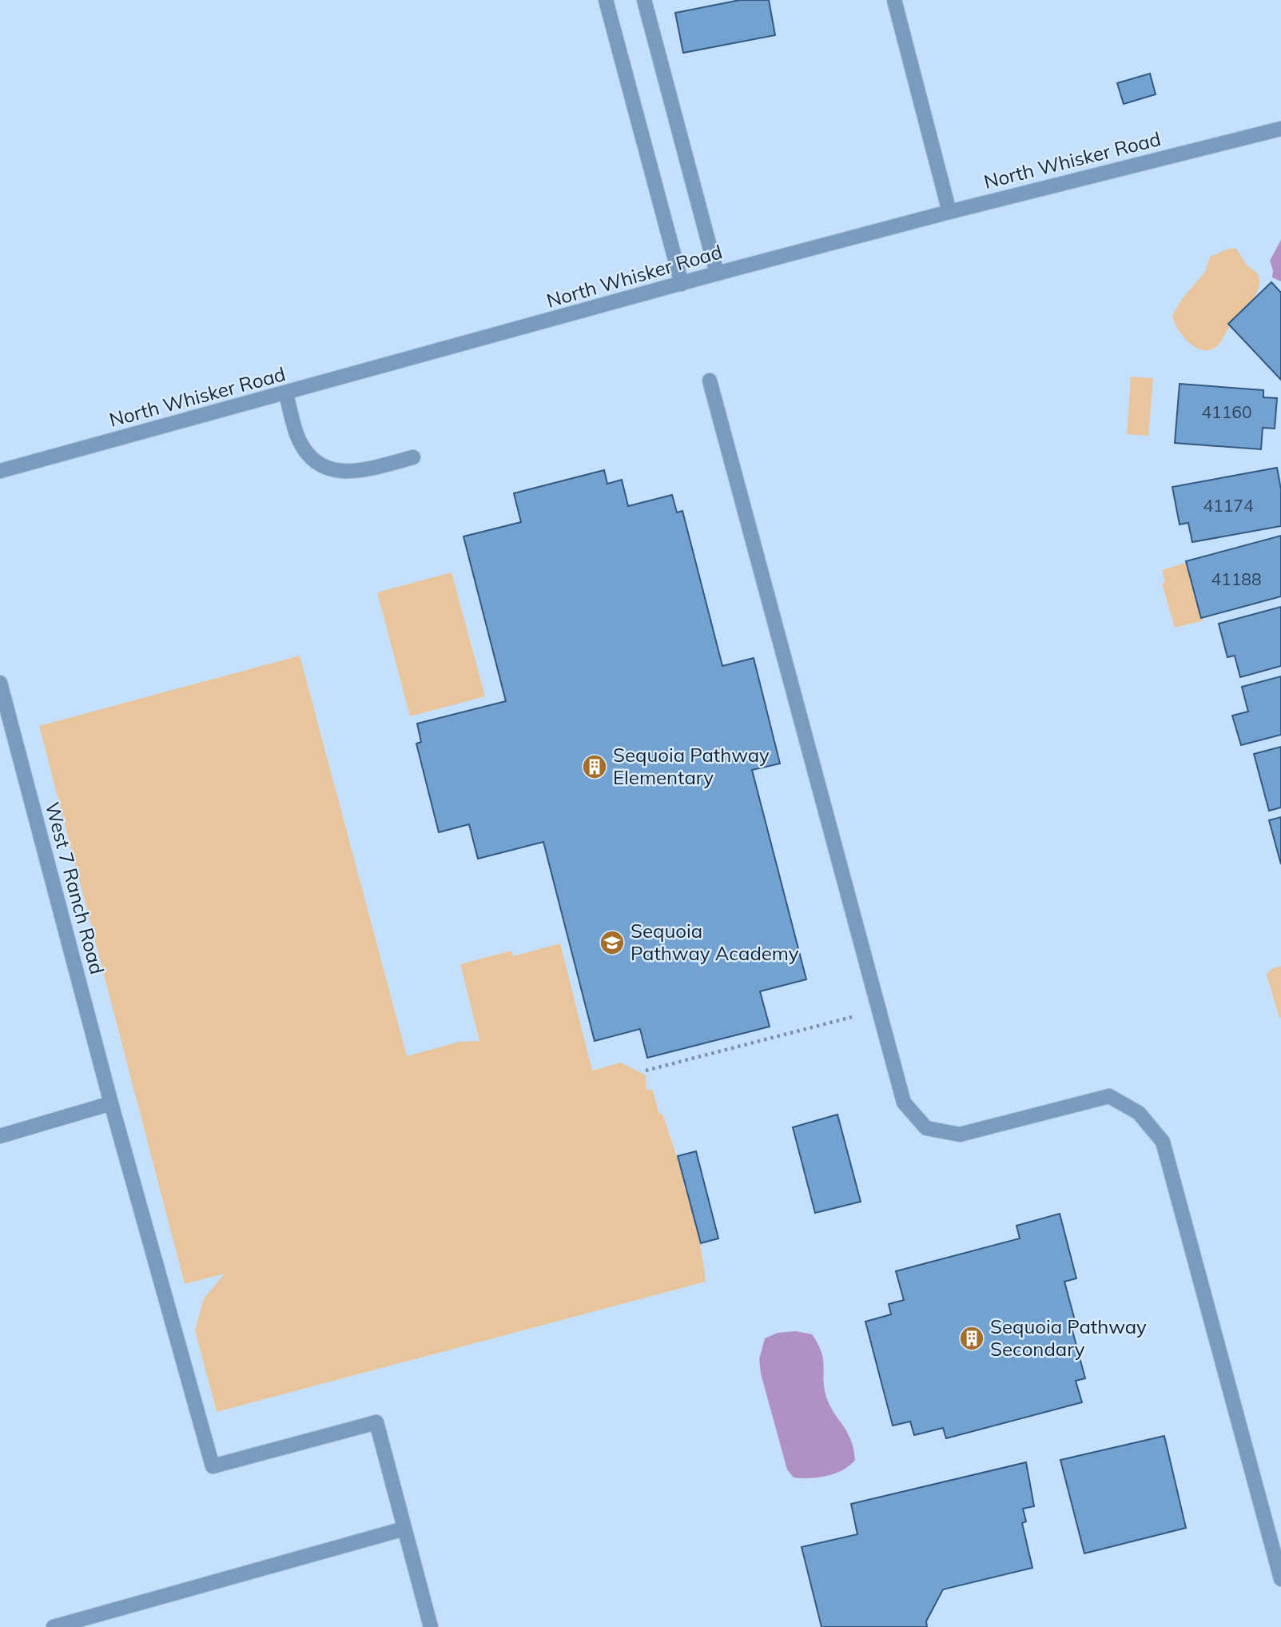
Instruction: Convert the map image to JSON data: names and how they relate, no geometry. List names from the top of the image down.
{
  "streets": {
    "street": ["North Whisker Road", "West 7 Ranch Road"]
  },
  "places": {
    "building": ["Sequoia Pathway Elementary", "Sequoia Pathway Secondary"],
    "school or university": ["Sequoia Pathway Academy"]
  },
  "house_numbers": ["41160", "41174", "41188"]
}
